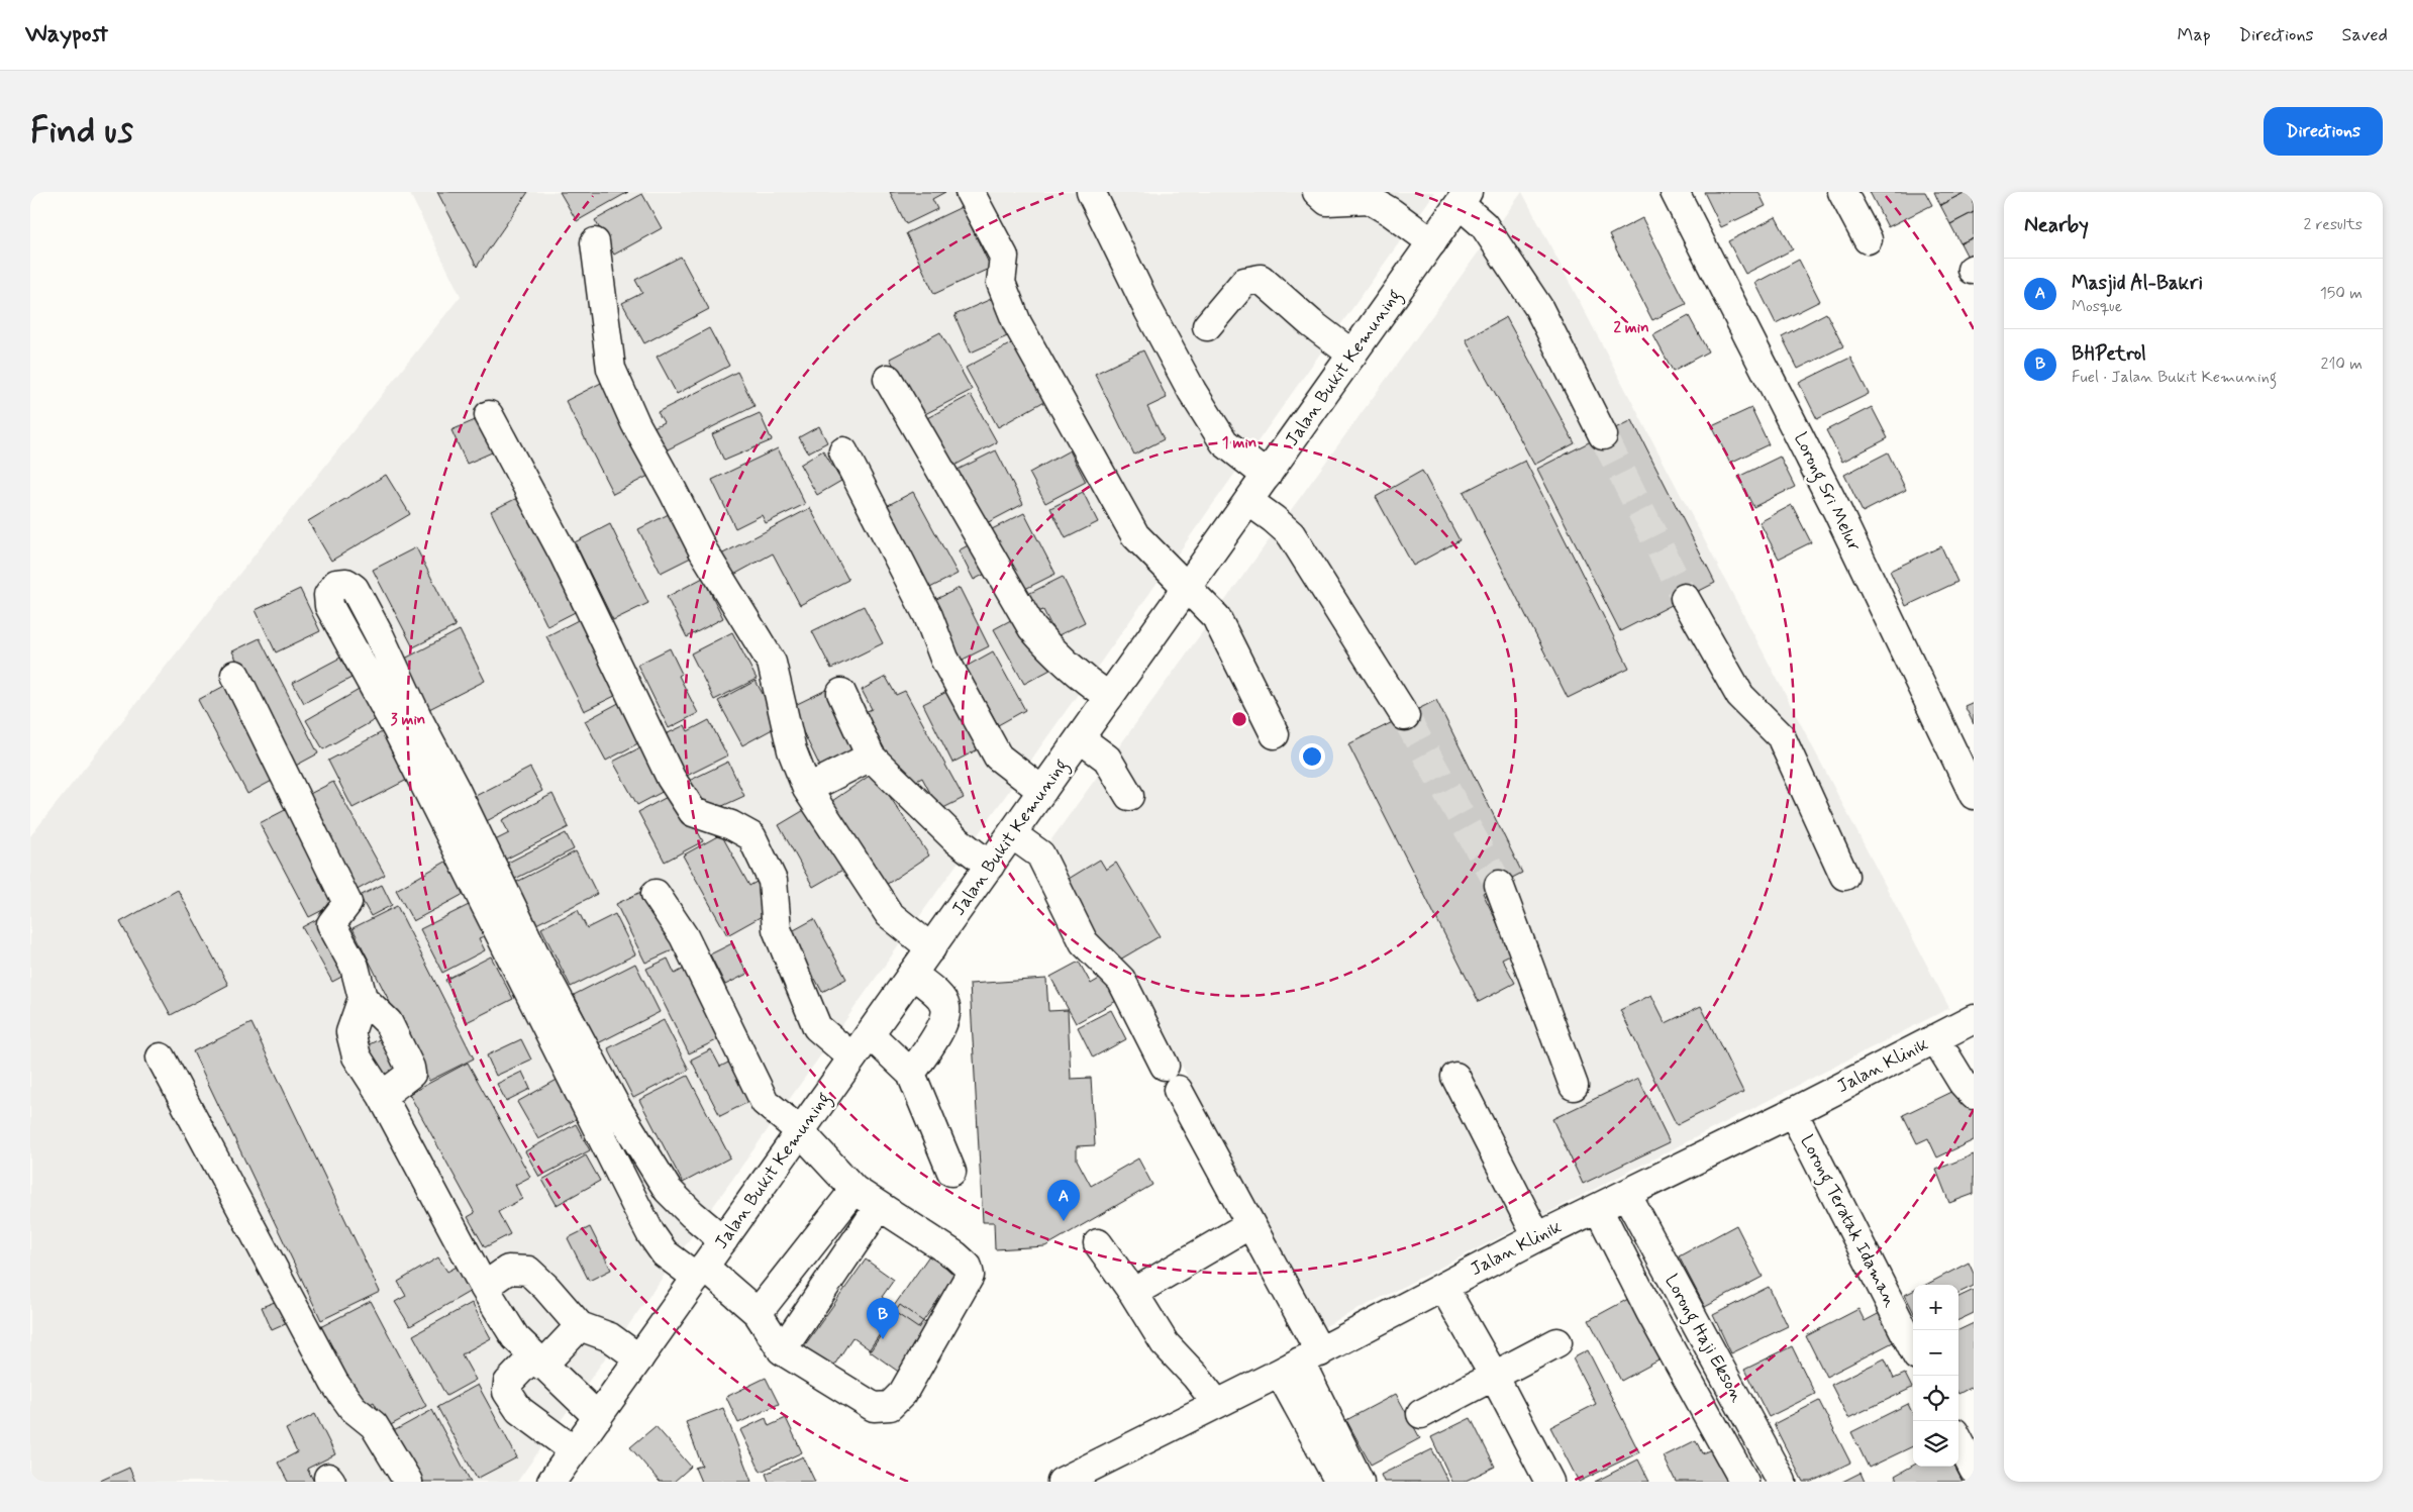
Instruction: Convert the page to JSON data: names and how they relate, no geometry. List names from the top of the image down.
{
  "streets": {
    "street": [
      "Jalan Bukit Kemuning",
      "Lorong Sri Melur",
      "Jalan Klinik",
      "Lorong Teratak Idaman",
      "Lorong Haji Ekson"
    ]
  },
  "crossings": [
    ["Jalan Klinik", "Lorong Teratak Idaman"],
    ["Jalan Klinik", "Lorong Haji Ekson"]
  ],
  "page": {
    "header": "Waypost",
    "nav": ["Map", "Directions", "Saved"],
    "buttons": "Directions",
    "title": "Find us",
    "heading": ["Nearby", "2 results"],
    "list": [
      {
        "mark": "A",
        "name": "Masjid Al-Bakri",
        "note": "Mosque",
        "value": "150 m"
      },
      {
        "mark": "B",
        "name": "BHPetrol",
        "note": "Fuel · Jalan Bukit Kemuning",
        "value": "210 m"
      }
    ],
    "pins": ["A", "B"],
    "map_buttons": ["+", "−"]
  },
  "rings": ["2 min", "1 min", "3 min"]
}
